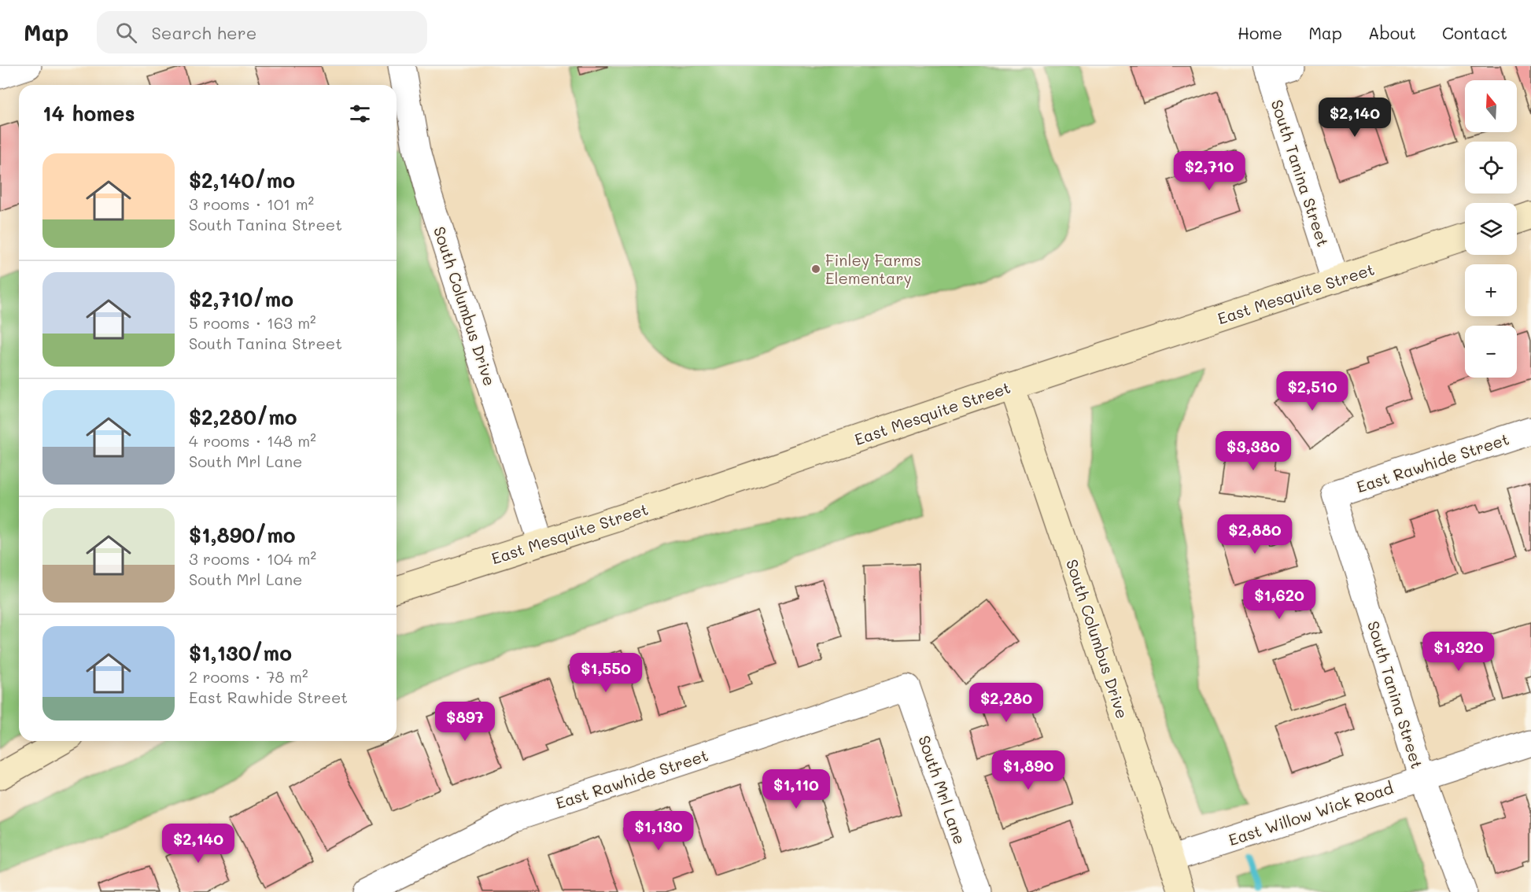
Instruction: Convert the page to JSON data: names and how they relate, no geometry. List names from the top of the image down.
{
  "streets": {
    "street": [
      "South Tanina Street",
      "East Mesquite Street",
      "South Columbus Drive",
      "East Rawhide Street",
      "South Mrl Lane",
      "East Willow Wick Road"
    ]
  },
  "crossings": [
    ["South Tanina Street", "East Mesquite Street"],
    ["South Tanina Street", "East Rawhide Street"],
    ["South Tanina Street", "East Willow Wick Road"],
    ["East Mesquite Street", "South Columbus Drive"],
    ["South Columbus Drive", "East Willow Wick Road"],
    ["East Rawhide Street", "South Mrl Lane"]
  ],
  "places": ["Finley Farms Elementary"],
  "north": "top",
  "page": {
    "header": "Map",
    "search": "Search here",
    "nav": [
      "Home",
      "Map",
      "About",
      "Contact"
    ],
    "map_buttons": ["+", "−"],
    "heading": "14 homes",
    "price": [
      "$2,140",
      "$2,710",
      "$2,510",
      "$3,380",
      "$2,880",
      "$1,620",
      "$1,320",
      "$1,550",
      "$2,280",
      "$897",
      "$1,890",
      "$1,110",
      "$1,130",
      "$2,140"
    ],
    "list": [
      {
        "name": "$2,140/mo",
        "note": "3 rooms · 101 m² · South Tanina Street"
      },
      {
        "name": "$2,710/mo",
        "note": "5 rooms · 163 m² · South Tanina Street"
      },
      {
        "name": "$2,280/mo",
        "note": "4 rooms · 148 m² · South Mrl Lane"
      },
      {
        "name": "$1,890/mo",
        "note": "3 rooms · 104 m² · South Mrl Lane"
      },
      {
        "name": "$1,130/mo",
        "note": "2 rooms · 78 m² · East Rawhide Street"
      }
    ]
  }
}
